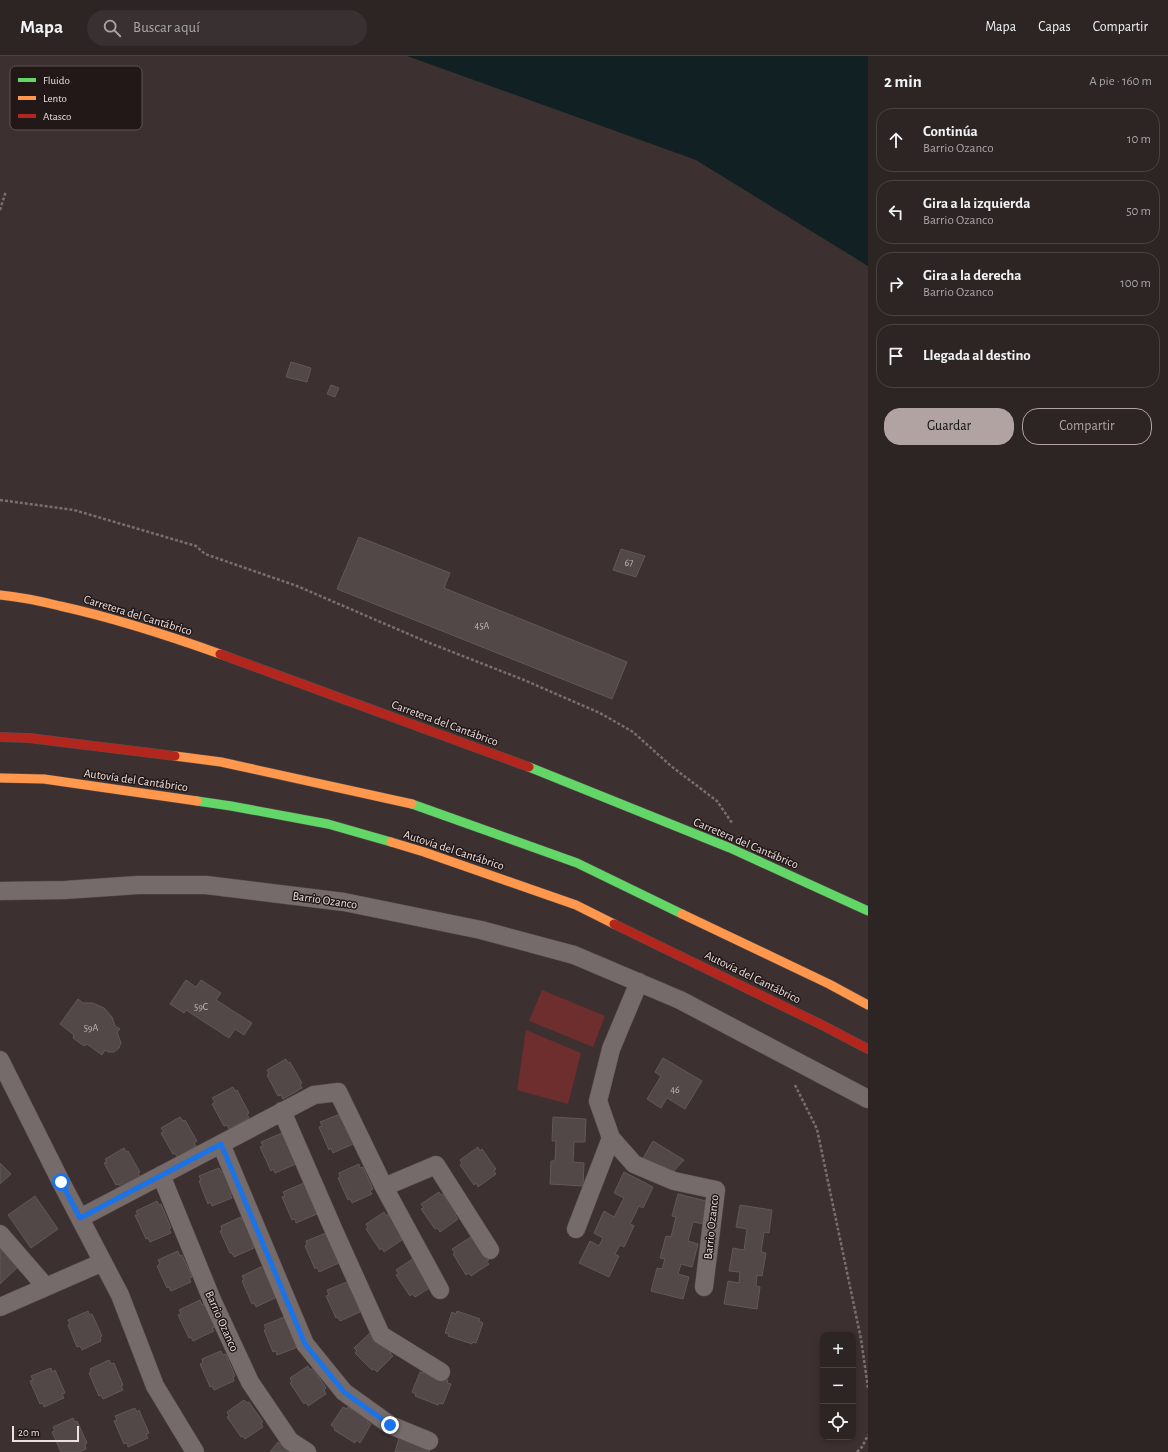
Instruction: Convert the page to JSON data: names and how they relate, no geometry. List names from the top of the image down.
{
  "streets": {
    "highway": ["Carretera del Cantábrico", "Autovía del Cantábrico"],
    "street": ["Barrio Ozanco"]
  },
  "house_numbers": [
    "67",
    "45A",
    "59C",
    "59A",
    "46"
  ],
  "legend": ["Fluido", "Lento", "Atasco"],
  "scale_bar": "20 m",
  "page": {
    "header": "Mapa",
    "search": "Buscar aquí",
    "nav": ["Mapa", "Capas", "Compartir"],
    "heading": ["2 min", "A pie · 160 m"],
    "list": [
      ["Continúa", "Barrio Ozanco", "10 m"],
      ["Gira a la izquierda", "Barrio Ozanco", "50 m"],
      ["Gira a la derecha", "Barrio Ozanco", "100 m"],
      "Llegada al destino"
    ],
    "buttons": ["Guardar", "Compartir"],
    "map_buttons": ["+", "−"],
    "scale": "20 m"
  }
}
